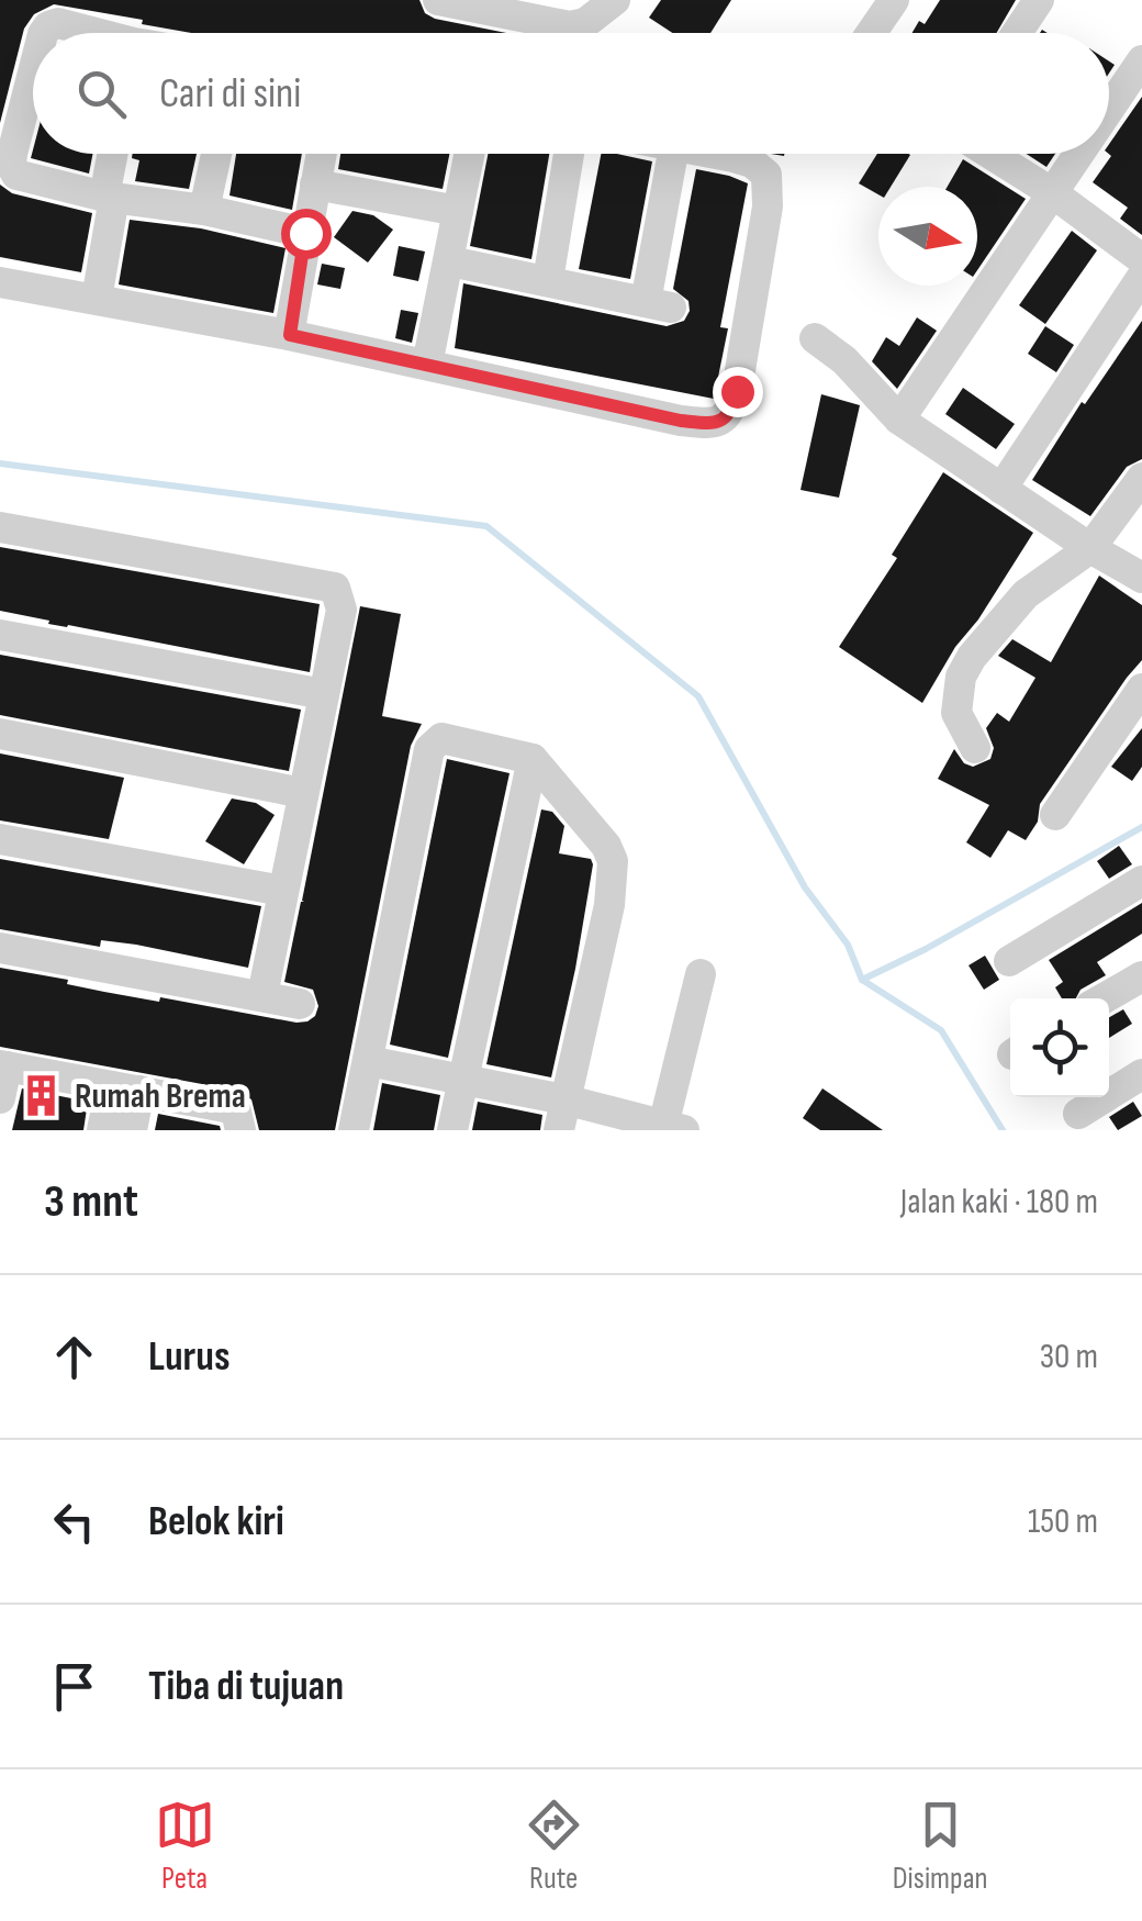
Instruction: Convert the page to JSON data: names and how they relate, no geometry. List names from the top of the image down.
{
  "places": {
    "building": ["Rumah Brema"]
  },
  "north": "right",
  "page": {
    "search": "Cari di sini",
    "heading": ["3 mnt", "Jalan kaki · 180 m"],
    "list": [
      ["Lurus", "30 m"],
      ["Belok kiri", "150 m"],
      "Tiba di tujuan"
    ],
    "nav": ["Peta", "Rute", "Disimpan"]
  }
}
